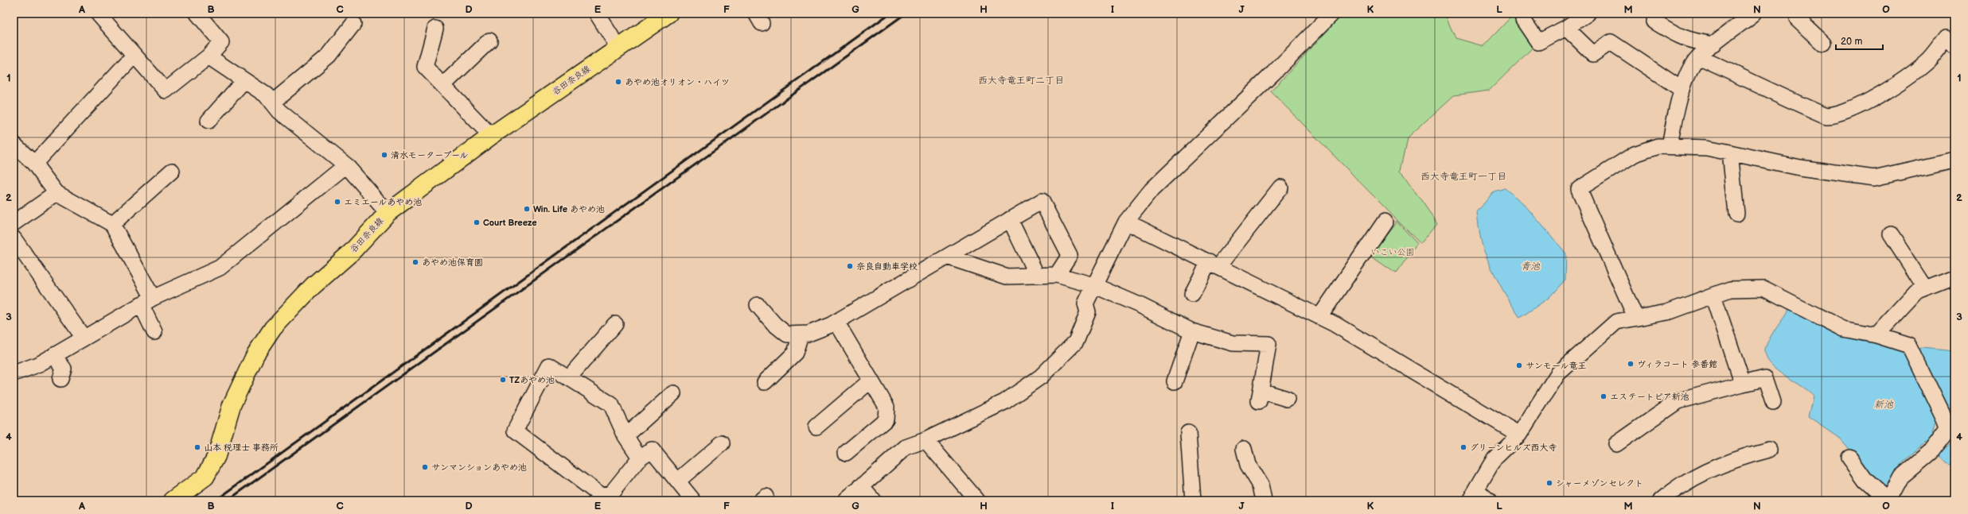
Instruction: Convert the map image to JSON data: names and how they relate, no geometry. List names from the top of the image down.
{
  "streets": {
    "main road": ["谷田奈良線"]
  },
  "districts": ["西大寺竜王町二丁目", "西大寺竜王町一丁目"],
  "water": ["青池", "新池"],
  "parks": ["いこい公園"],
  "places": [
    "あやめ池オリオン・ハイツ",
    "清水モータープール",
    "エミエールあやめ池",
    "Win. Life あやめ池",
    "Court Breeze",
    "あやめ池保育園",
    "奈良自動車学校",
    "ヴィラコート 参番館",
    "サンモール竜王",
    "TZあやめ池",
    "エステートピア新池",
    "山本 税理士 事務所",
    "グリーンヒルズ西大寺",
    "サンマンションあやめ池",
    "シャーメゾンセレクト"
  ],
  "scale_bar": "20 m",
  "grid": {
    "columns": [
      "A",
      "B",
      "C",
      "D",
      "E",
      "F",
      "G",
      "H",
      "I",
      "J",
      "K",
      "L",
      "M",
      "N",
      "O"
    ],
    "rows": [
      "1",
      "2",
      "3",
      "4"
    ]
  }
}
